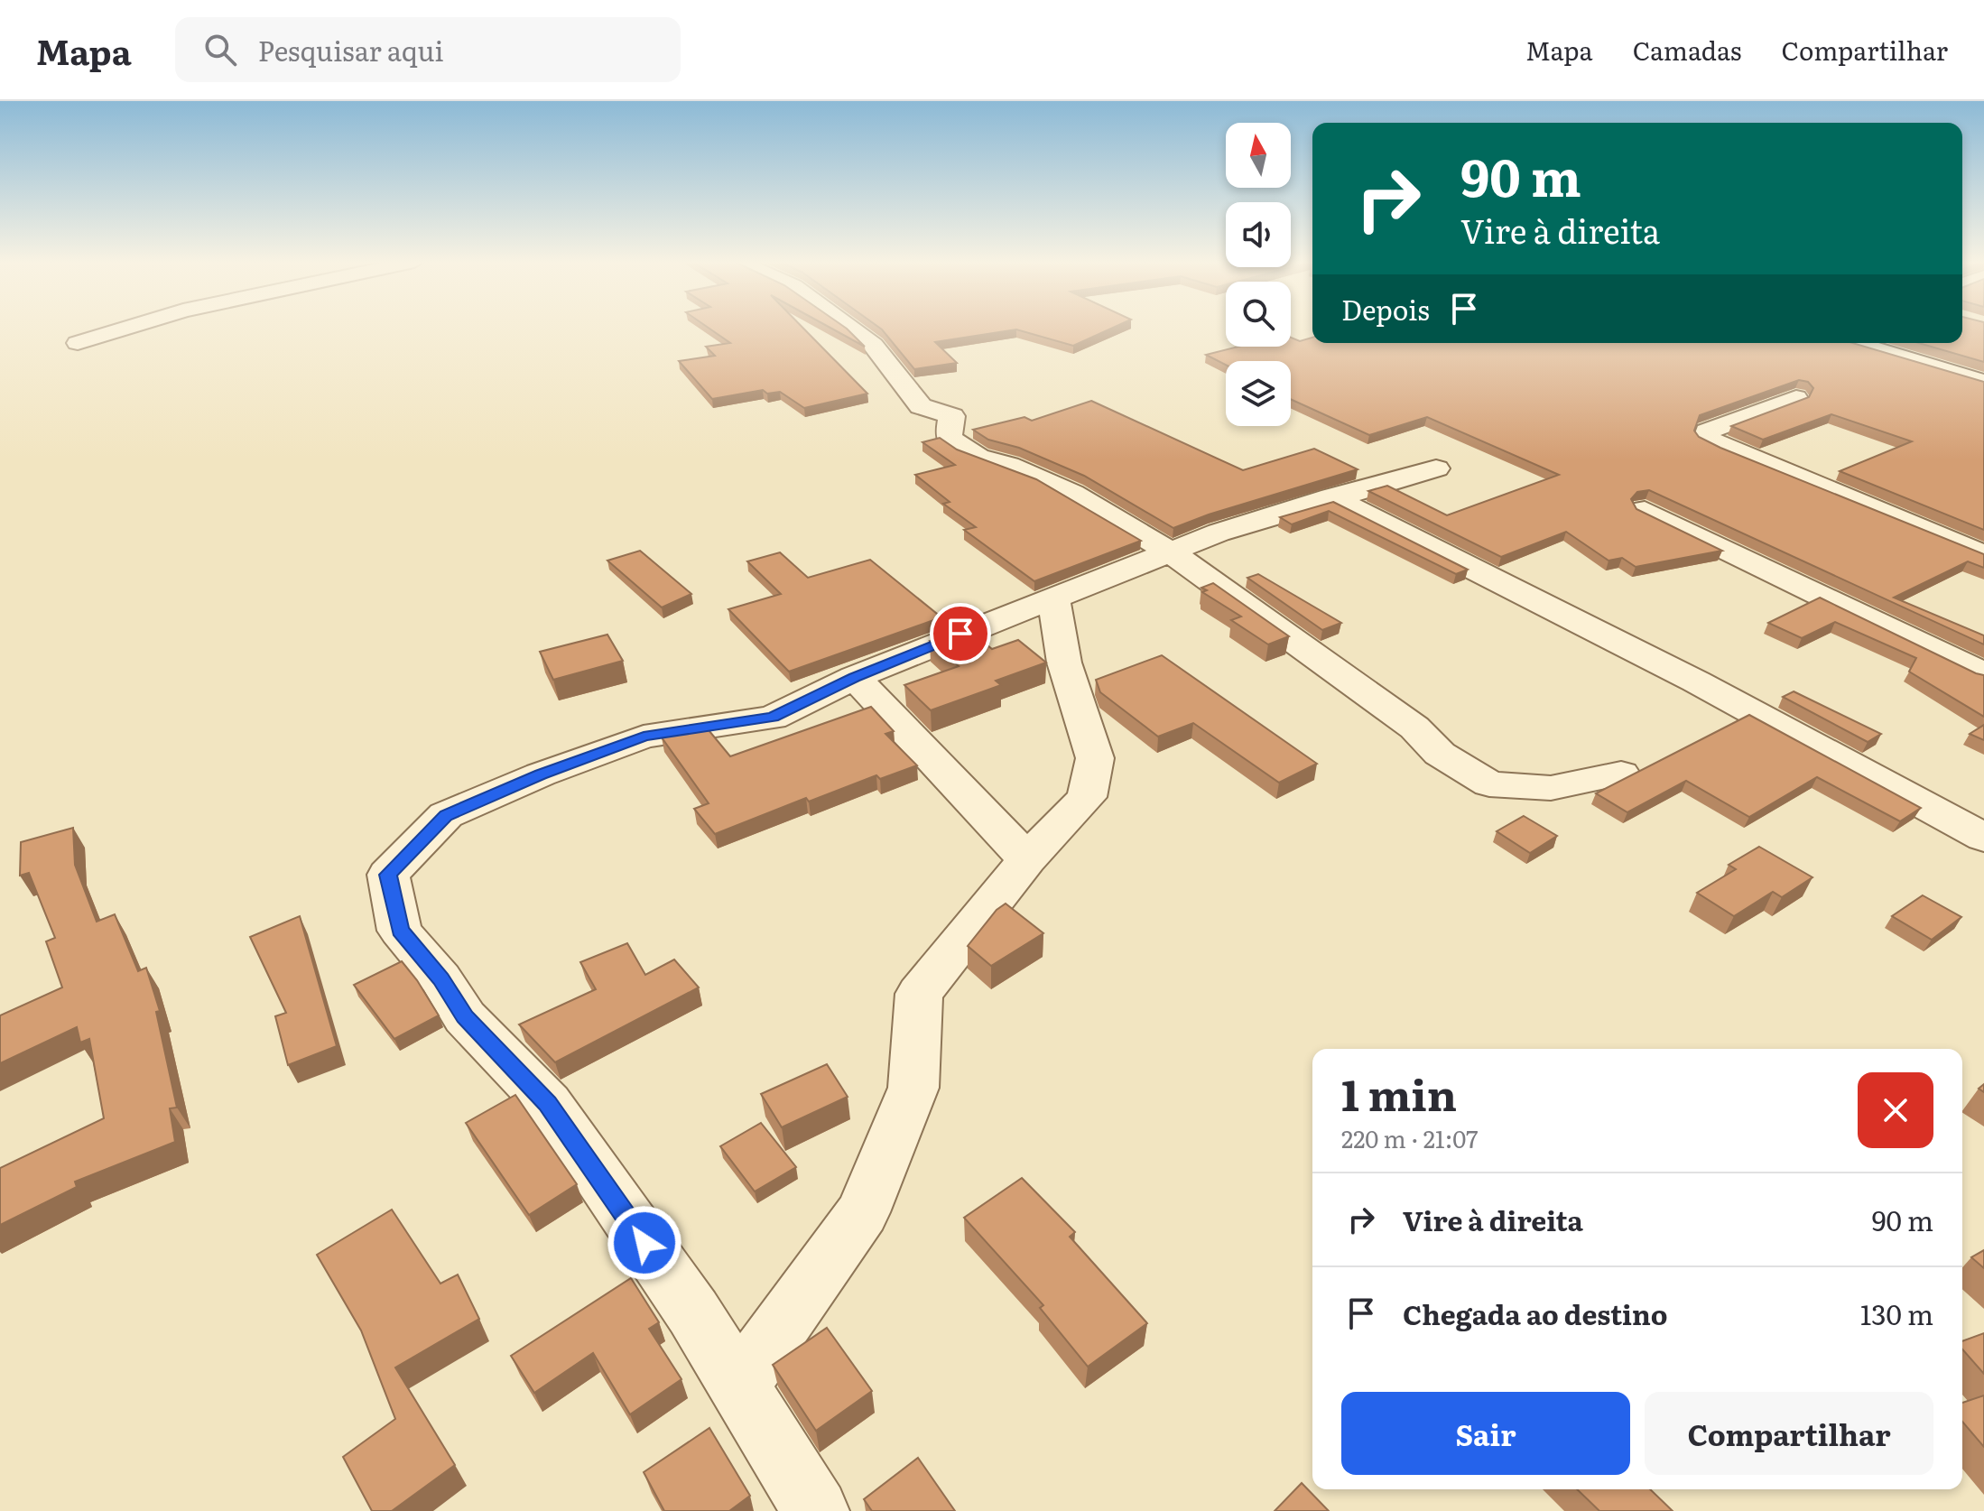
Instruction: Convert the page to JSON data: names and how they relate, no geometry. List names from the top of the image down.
{
  "north": "top",
  "page": {
    "header": "Mapa",
    "search": "Pesquisar aqui",
    "nav": ["Mapa", "Camadas", "Compartilhar"],
    "turn": ["90 m", "Vire à direita"],
    "then": "Depois",
    "heading": ["1 min", "220 m · 21:07"],
    "list": [
      {
        "name": "Vire à direita",
        "value": "90 m"
      },
      {
        "name": "Chegada ao destino",
        "value": "130 m"
      }
    ],
    "buttons": ["Sair", "Compartilhar"]
  }
}
